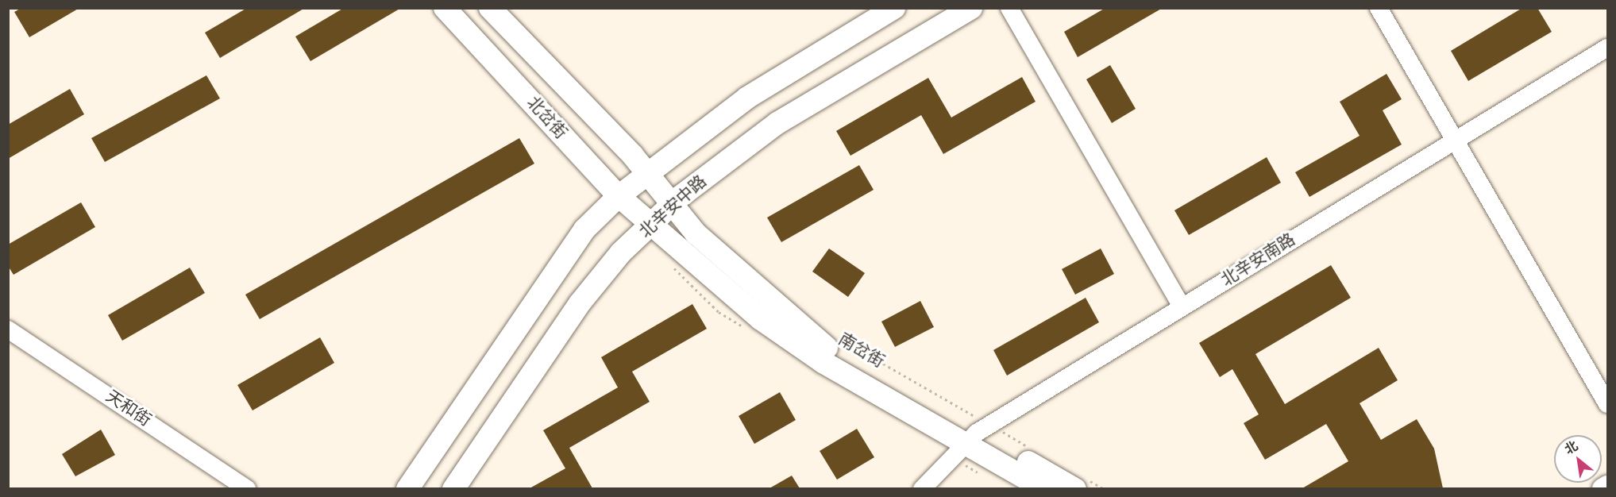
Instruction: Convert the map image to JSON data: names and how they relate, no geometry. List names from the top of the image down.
{
  "streets": {
    "main road": ["北岔街", "北辛安中路", "南岔街"],
    "street": ["北辛安南路", "天和街"]
  },
  "crossings": [
    ["北岔街", "北辛安中路"],
    ["北岔街", "南岔街"],
    ["北辛安中路", "南岔街"],
    ["北辛安南路", "南岔街"]
  ],
  "north": "top left"
}
